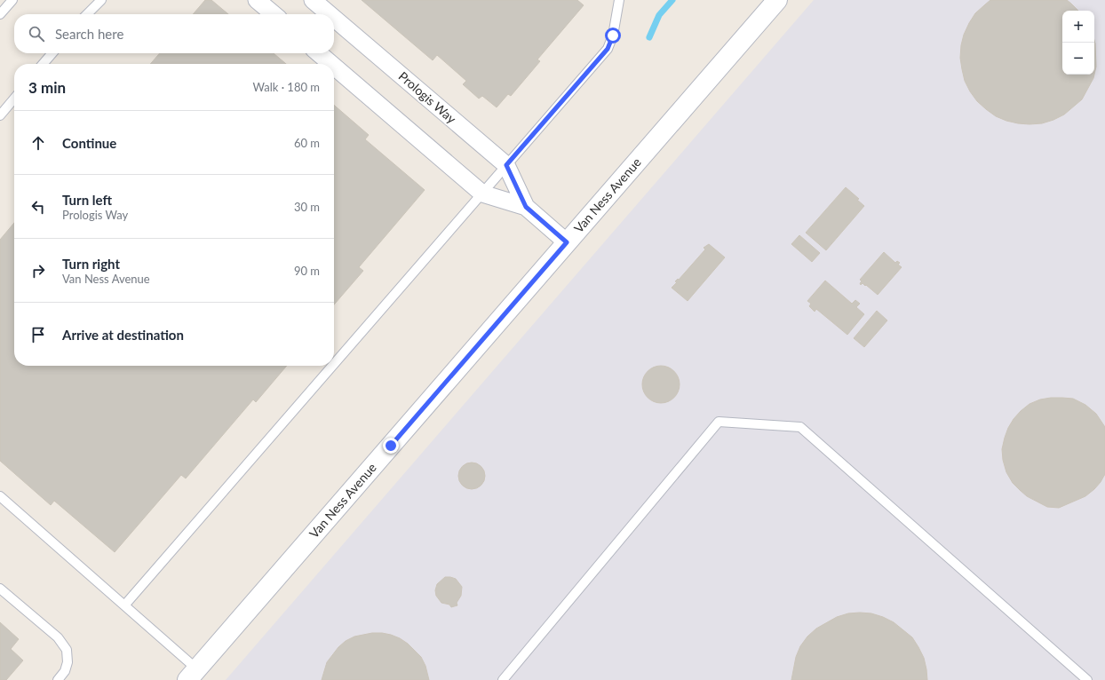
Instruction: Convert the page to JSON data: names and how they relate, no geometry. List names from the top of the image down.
{
  "streets": {
    "main road": ["Van Ness Avenue"],
    "street": ["Prologis Way"]
  },
  "crossings": [
    ["Prologis Way", "Van Ness Avenue"]
  ],
  "page": {
    "map_buttons": ["+", "−"],
    "search": "Search here",
    "heading": ["3 min", "Walk · 180 m"],
    "list": [
      ["Continue", "60 m"],
      ["Turn left", "Prologis Way", "30 m"],
      ["Turn right", "Van Ness Avenue", "90 m"],
      "Arrive at destination"
    ]
  }
}
